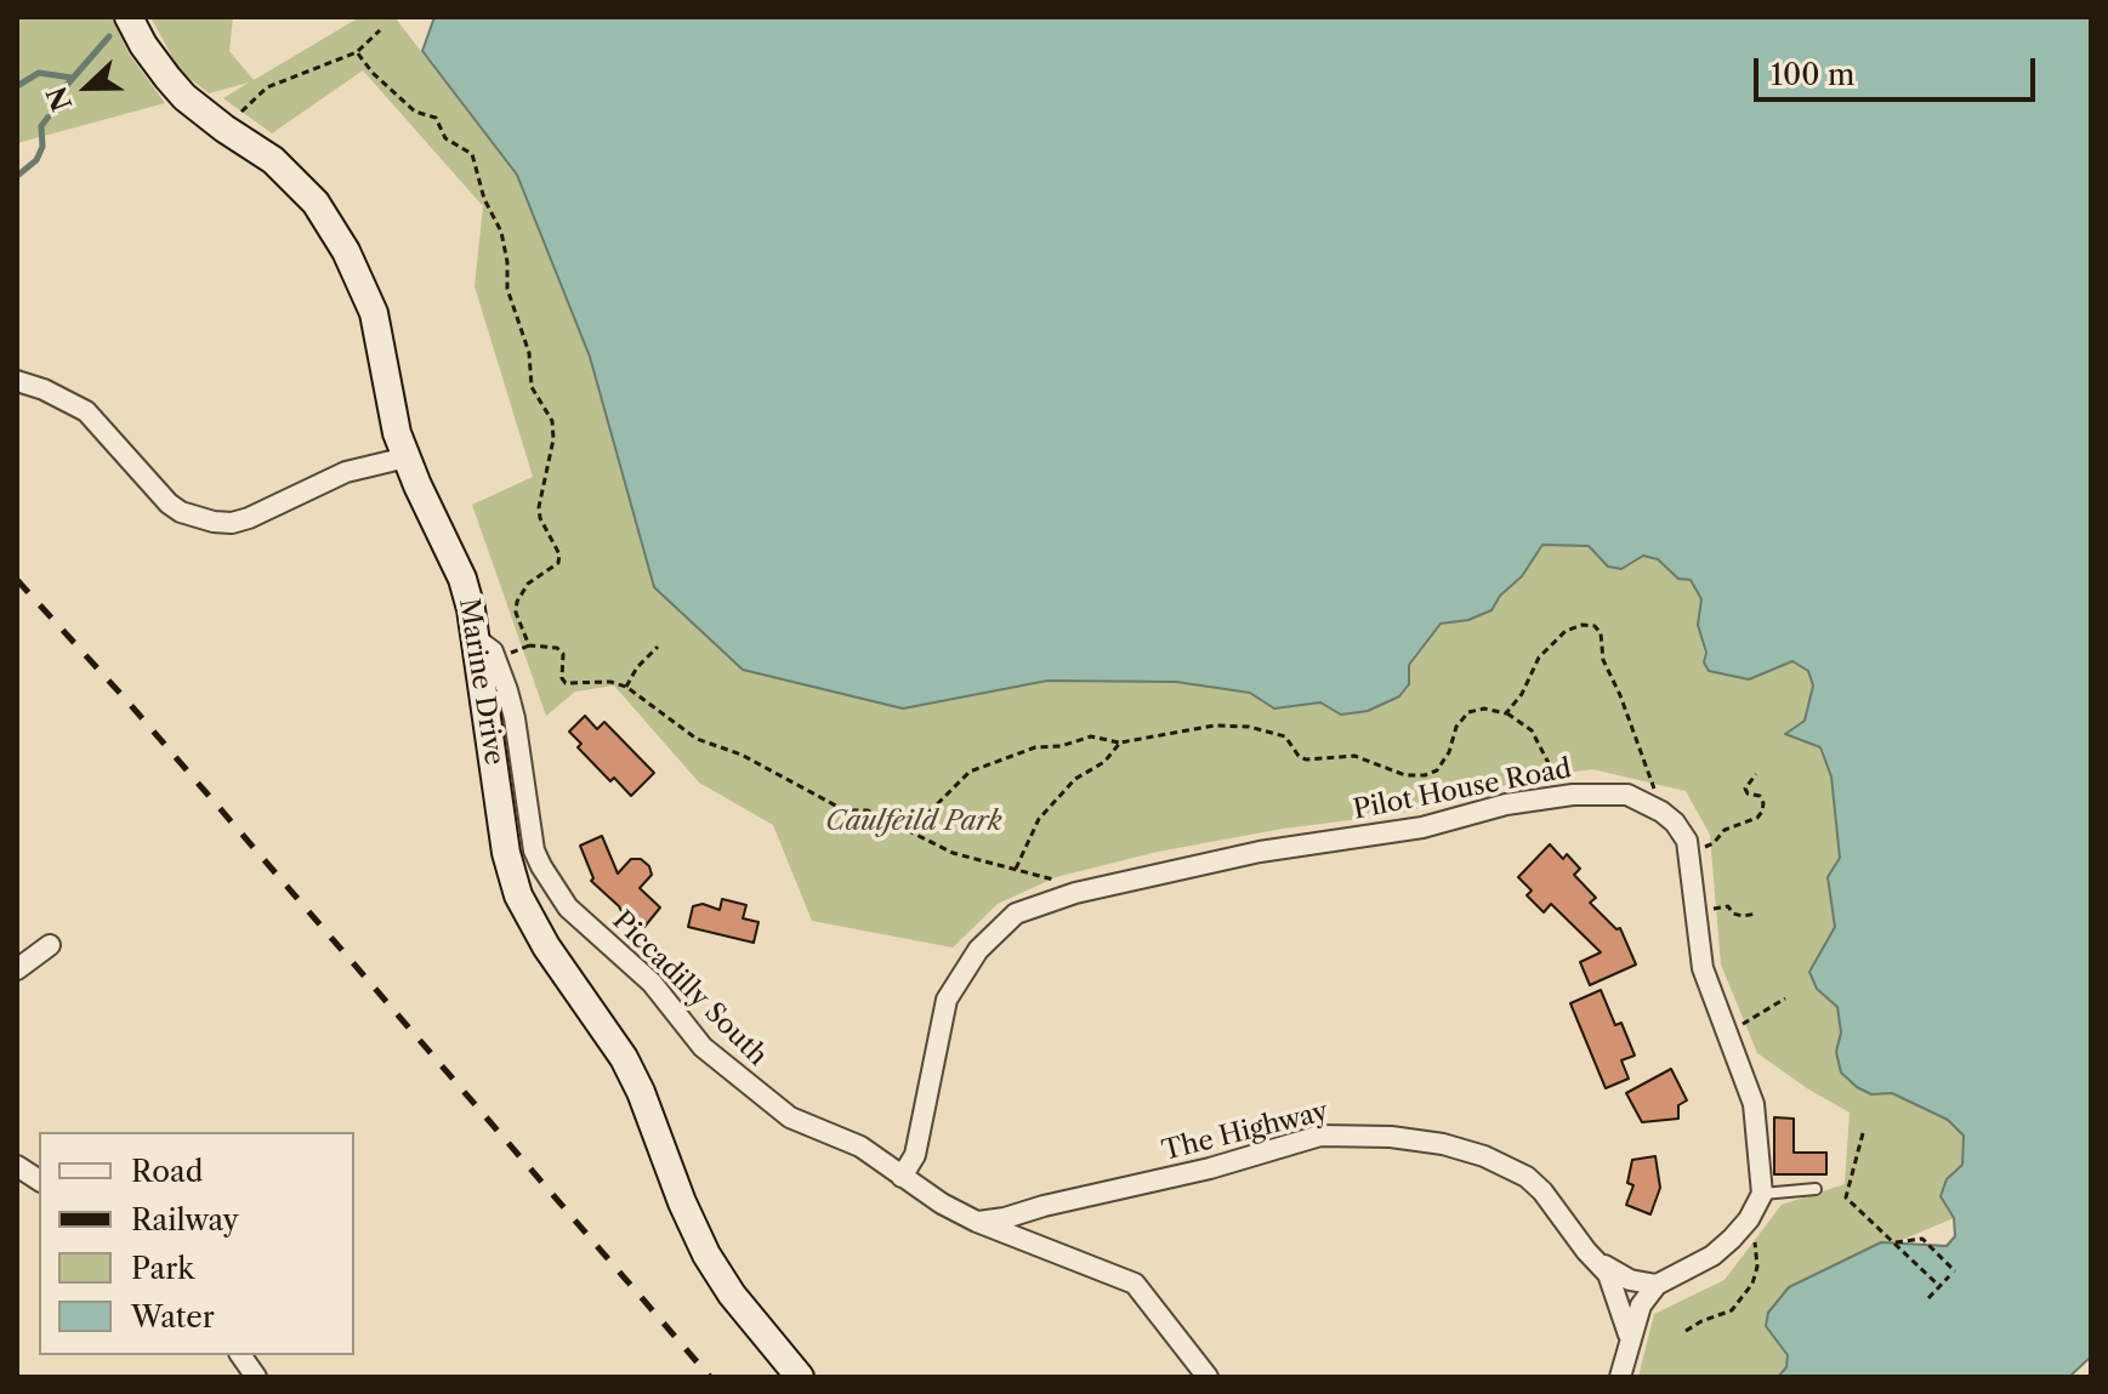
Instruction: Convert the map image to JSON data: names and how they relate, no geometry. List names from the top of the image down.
{
  "streets": {
    "main road": ["Marine Drive"],
    "street": ["Pilot House Road", "Piccadilly South", "The Highway"]
  },
  "crossings": [
    ["Marine Drive", "Piccadilly South"],
    ["Pilot House Road", "Piccadilly South"],
    ["Piccadilly South", "The Highway"]
  ],
  "parks": ["Caulfeild Park"],
  "legend": [
    "Road",
    "Railway",
    "Park",
    "Water"
  ],
  "scale_bar": "100 m",
  "north": "left"
}
